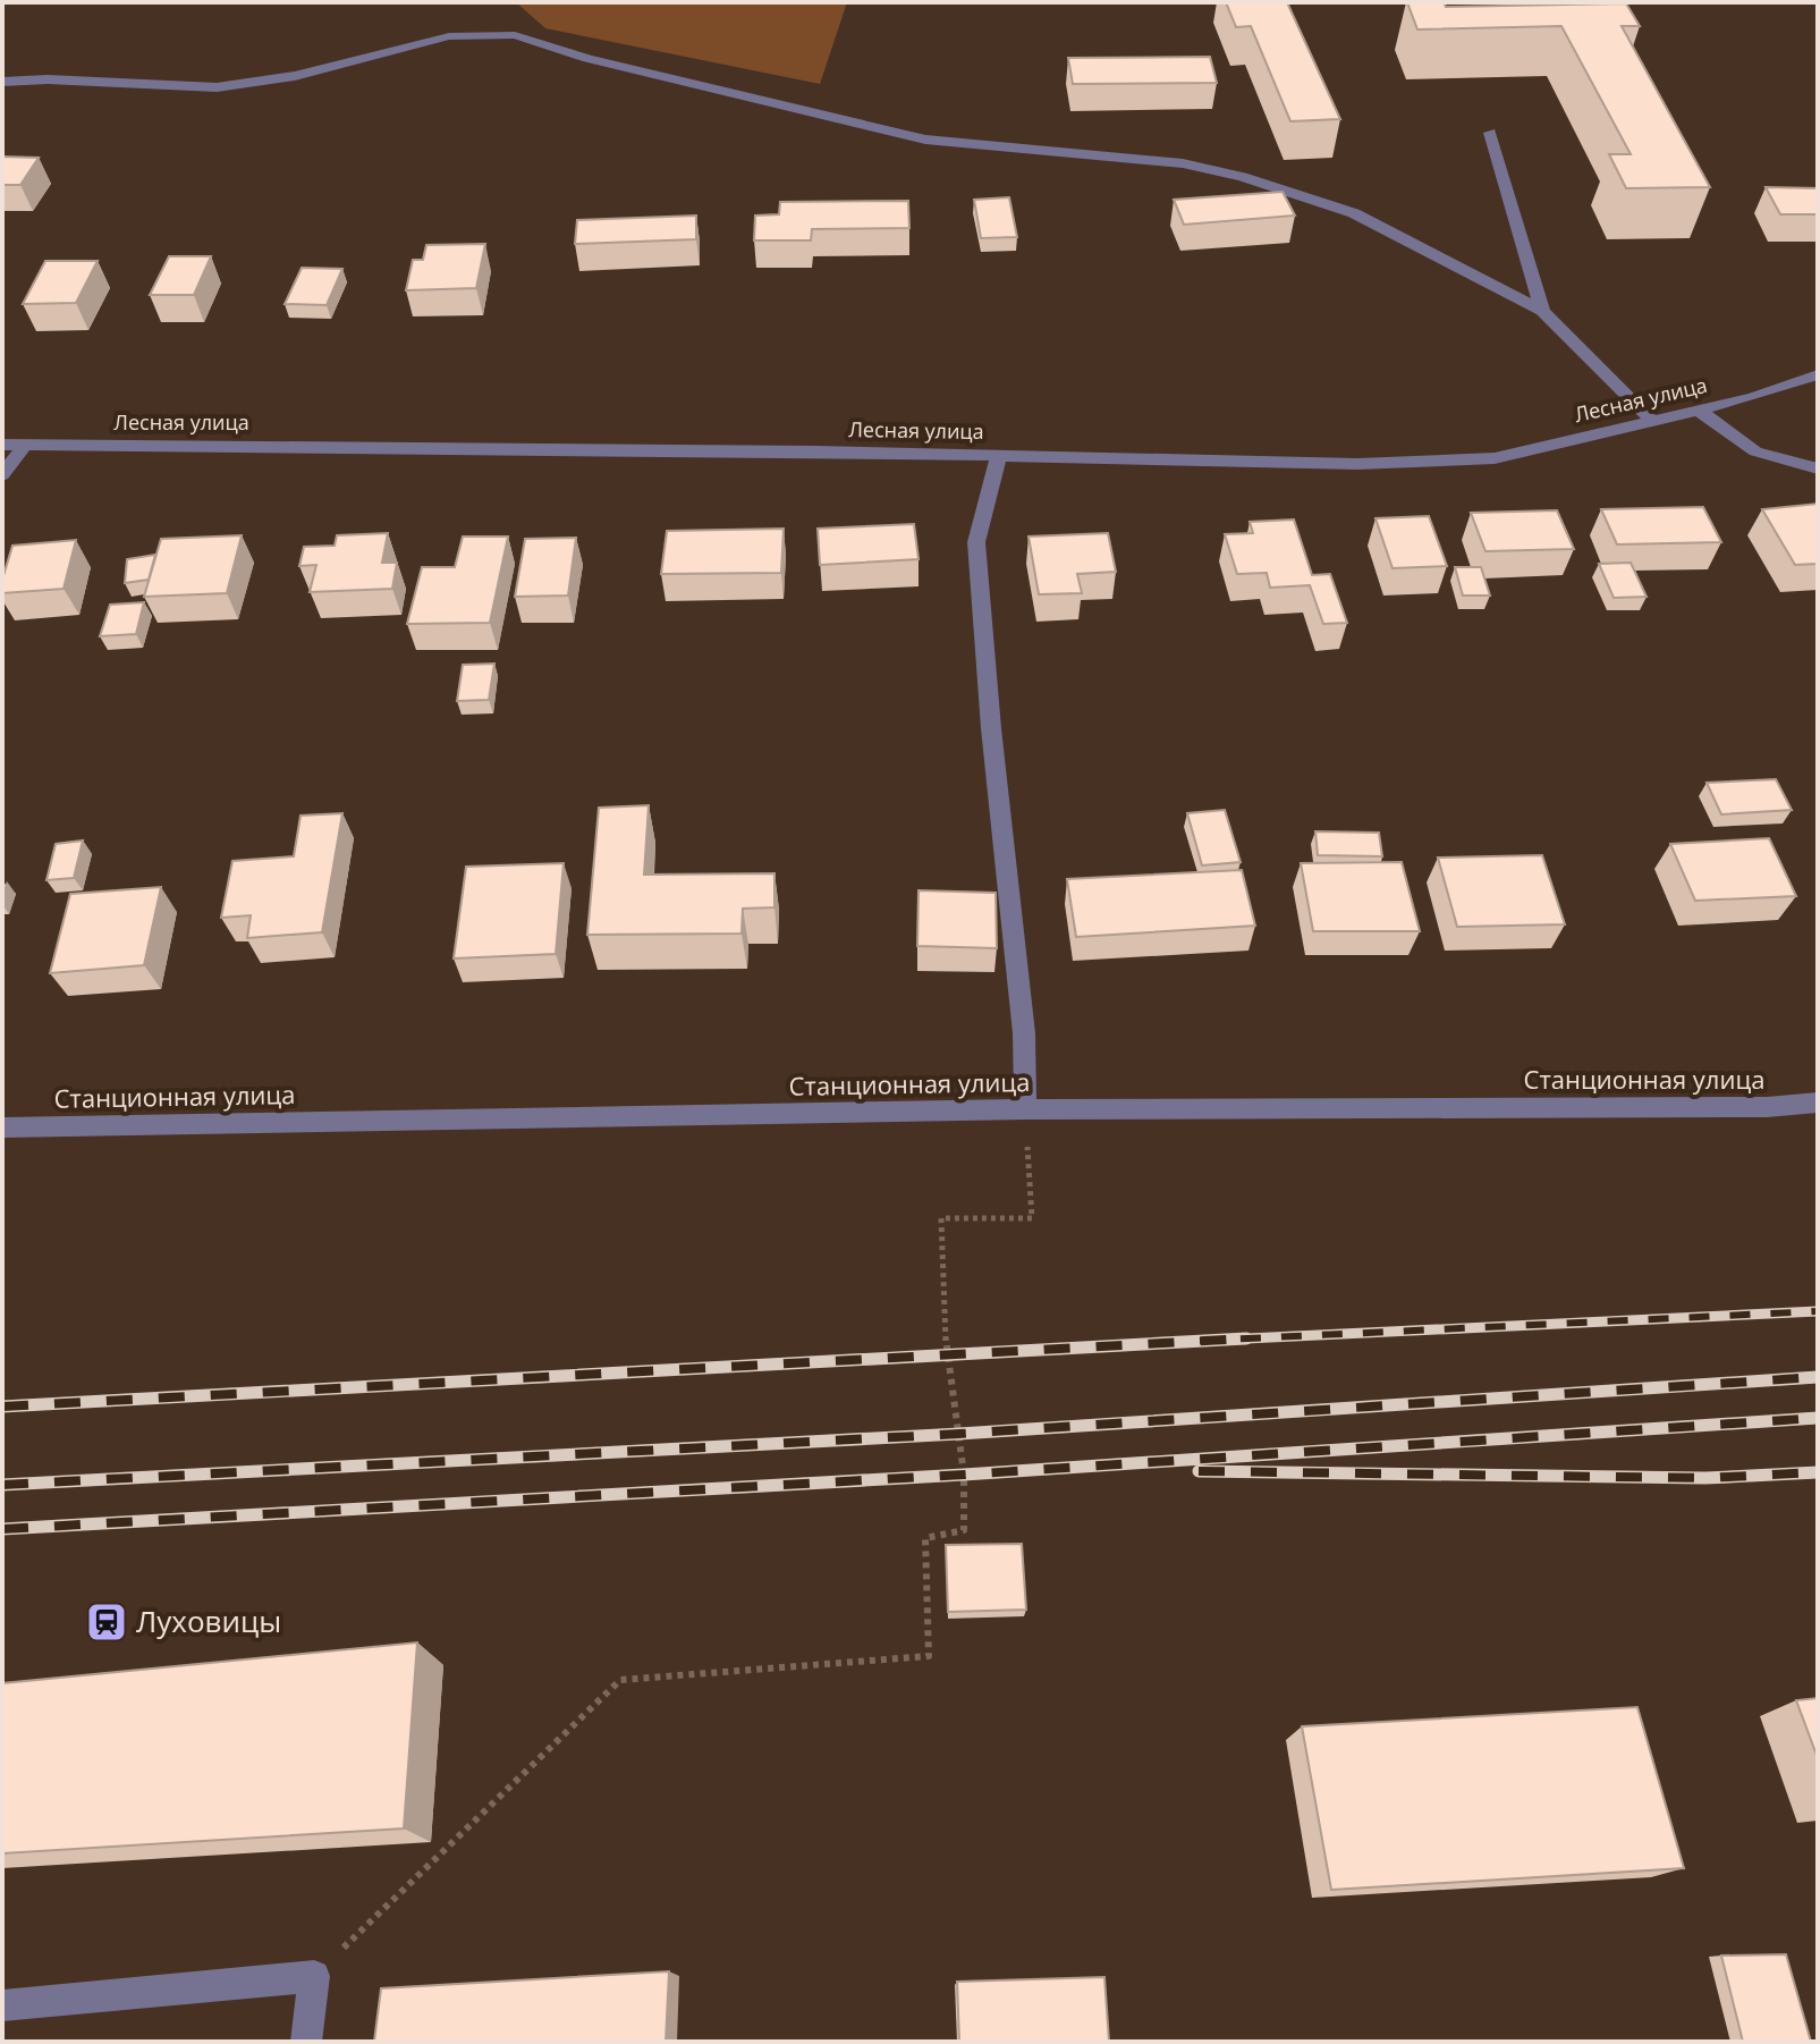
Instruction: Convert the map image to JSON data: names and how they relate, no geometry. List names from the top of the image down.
{
  "streets": {
    "street": ["Лесная улица", "Станционная улица"]
  },
  "places": {
    "station": ["Луховицы"]
  }
}
